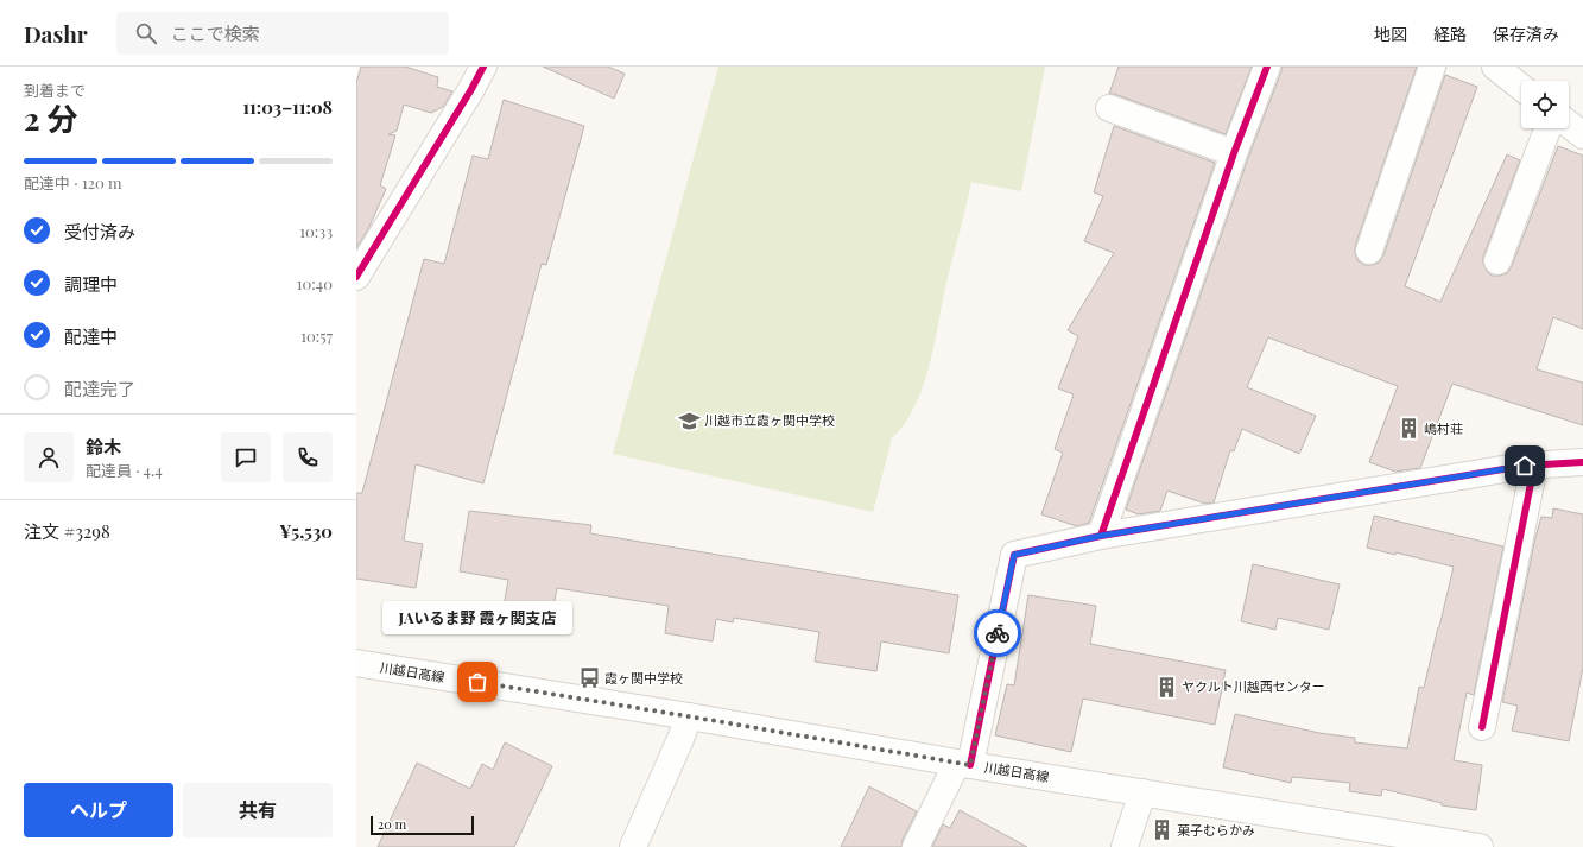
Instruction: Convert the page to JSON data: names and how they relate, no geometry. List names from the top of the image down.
{
  "streets": {
    "street": ["川越日高線"]
  },
  "places": {
    "school or university": ["川越市立霞ヶ関中学校"],
    "building": ["嶋村荘", "ヤクルト川越西センター", "菓子むらかみ"],
    "bus stop": ["霞ヶ関中学校"],
    "other": ["JAいるま野 霞ヶ関支店"]
  },
  "scale_bar": "20 m",
  "page": {
    "header": "Dashr",
    "search": "ここで検索",
    "nav": ["地図", "経路", "保存済み"],
    "heading": ["2 分", "到着まで", "11:03–11:08"],
    "panel": [
      "鈴木",
      "配達員 · 4.4",
      "注文 #3298",
      "¥5,530"
    ],
    "bar": "配達中 · 120 m",
    "list": [
      ["受付済み", "10:33"],
      ["調理中", "10:40"],
      ["配達中", "10:57"],
      "配達完了"
    ],
    "bubble": "JAいるま野 霞ヶ関支店",
    "buttons": ["ヘルプ", "共有"],
    "scale": "20 m"
  }
}
